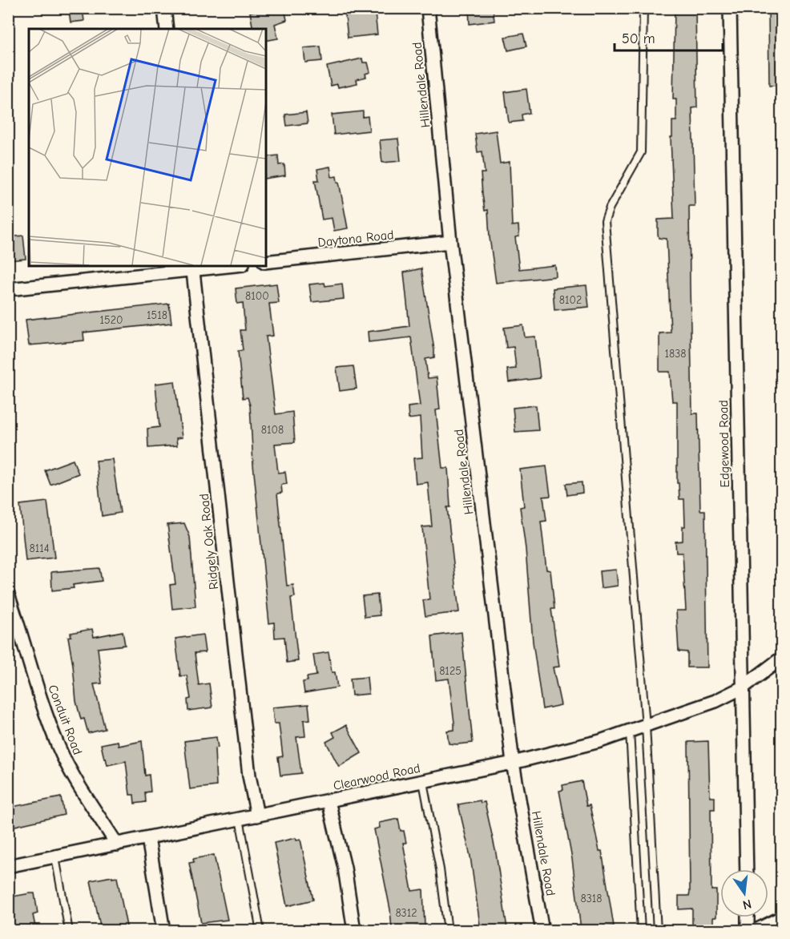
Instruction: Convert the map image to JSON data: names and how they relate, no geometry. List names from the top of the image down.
{
  "streets": {
    "street": [
      "Hillendale Road",
      "Daytona Road",
      "Edgewood Road",
      "Ridgely Oak Road",
      "Conduit Road",
      "Clearwood Road"
    ]
  },
  "crossings": [
    ["Hillendale Road", "Daytona Road"],
    ["Hillendale Road", "Clearwood Road"],
    ["Edgewood Road", "Clearwood Road"],
    ["Ridgely Oak Road", "Clearwood Road"],
    ["Conduit Road", "Clearwood Road"]
  ],
  "house_numbers": [
    "8100",
    "8102",
    "1518",
    "1520",
    "1838",
    "8108",
    "8114",
    "8125",
    "8318",
    "8312"
  ],
  "scale_bar": "50 m",
  "north": "bottom"
}
